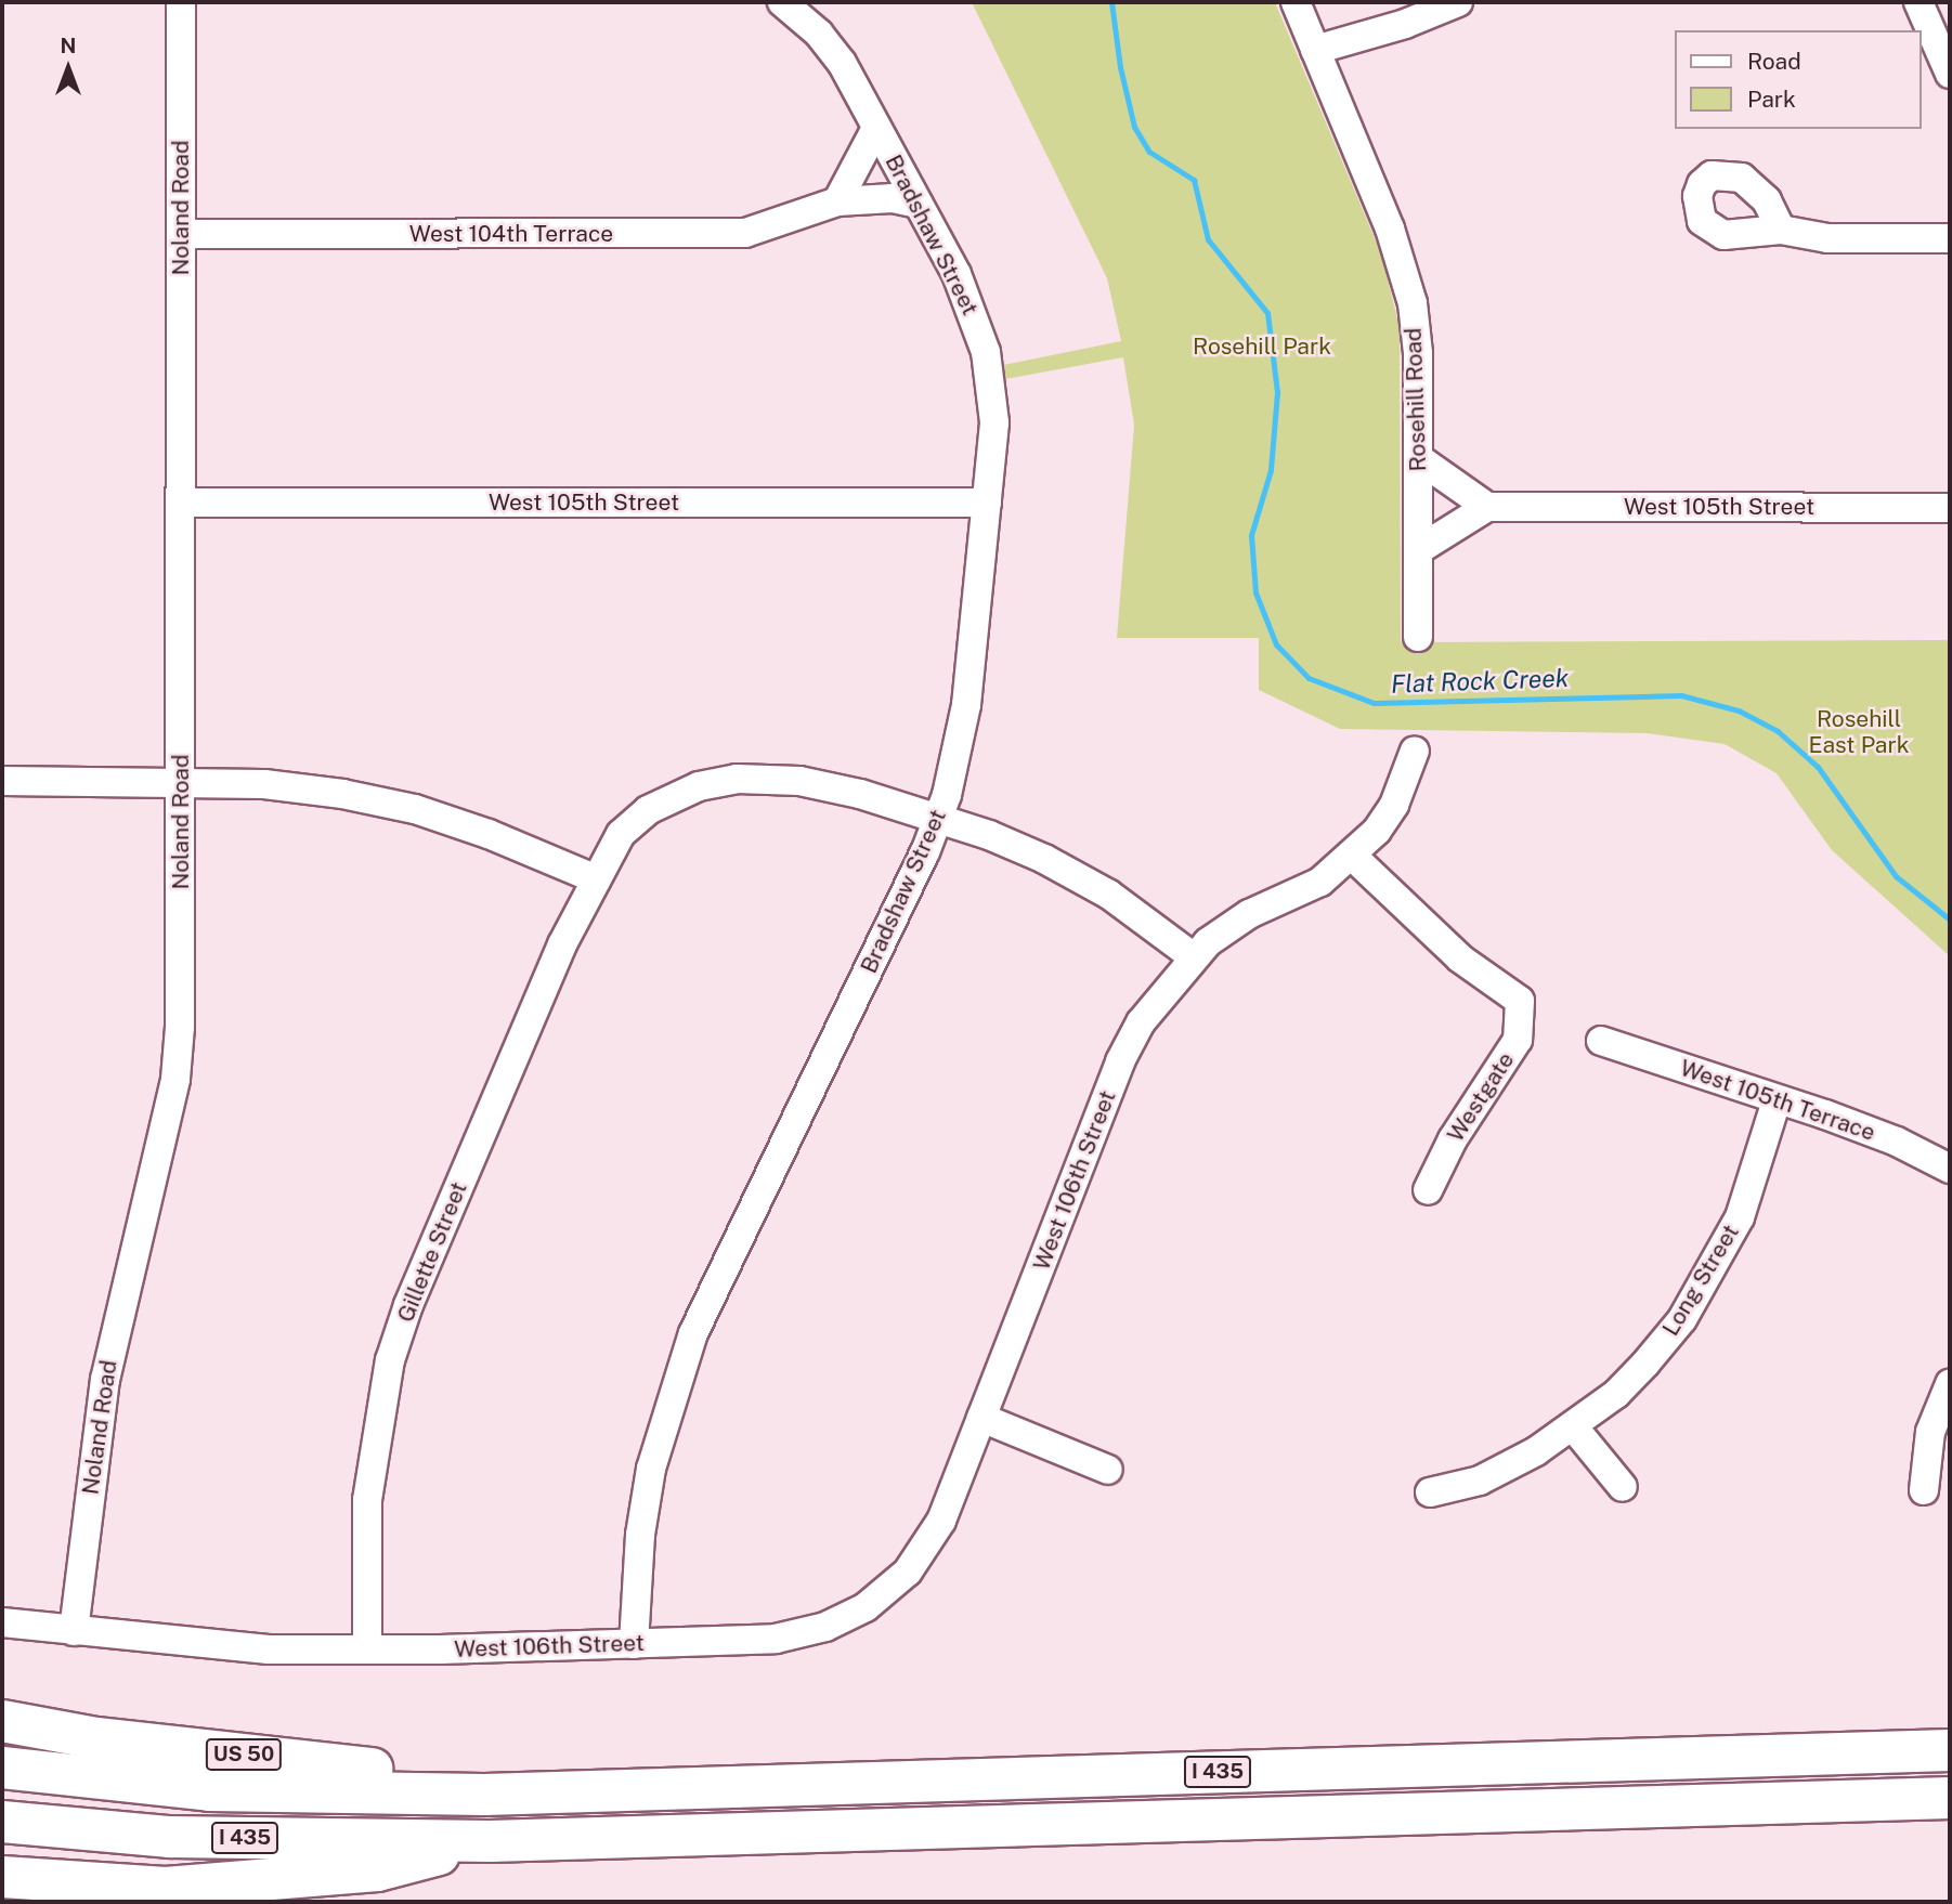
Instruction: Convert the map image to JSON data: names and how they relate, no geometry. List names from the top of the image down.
{
  "streets": {
    "highway": ["US 50", "I 435"],
    "street": [
      "Noland Road",
      "West 104th Terrace",
      "Bradshaw Street",
      "Rosehill Road",
      "West 105th Street",
      "Westgate",
      "West 105th Terrace",
      "West 106th Street",
      "Gillette Street",
      "Long Street"
    ]
  },
  "crossings": [
    ["Noland Road", "West 104th Terrace"],
    ["Noland Road", "West 105th Street"],
    ["Noland Road", "West 106th Street"],
    ["West 104th Terrace", "Bradshaw Street"],
    ["Bradshaw Street", "West 105th Street"],
    ["Bradshaw Street", "West 106th Street"],
    ["West 105th Terrace", "Long Street"],
    ["West 106th Street", "Gillette Street"],
    ["US 50", "I 435"]
  ],
  "water": ["Flat Rock Creek"],
  "parks": ["Rosehill Park", "Rosehill East Park"],
  "legend": ["Road", "Park"],
  "north": "top"
}
